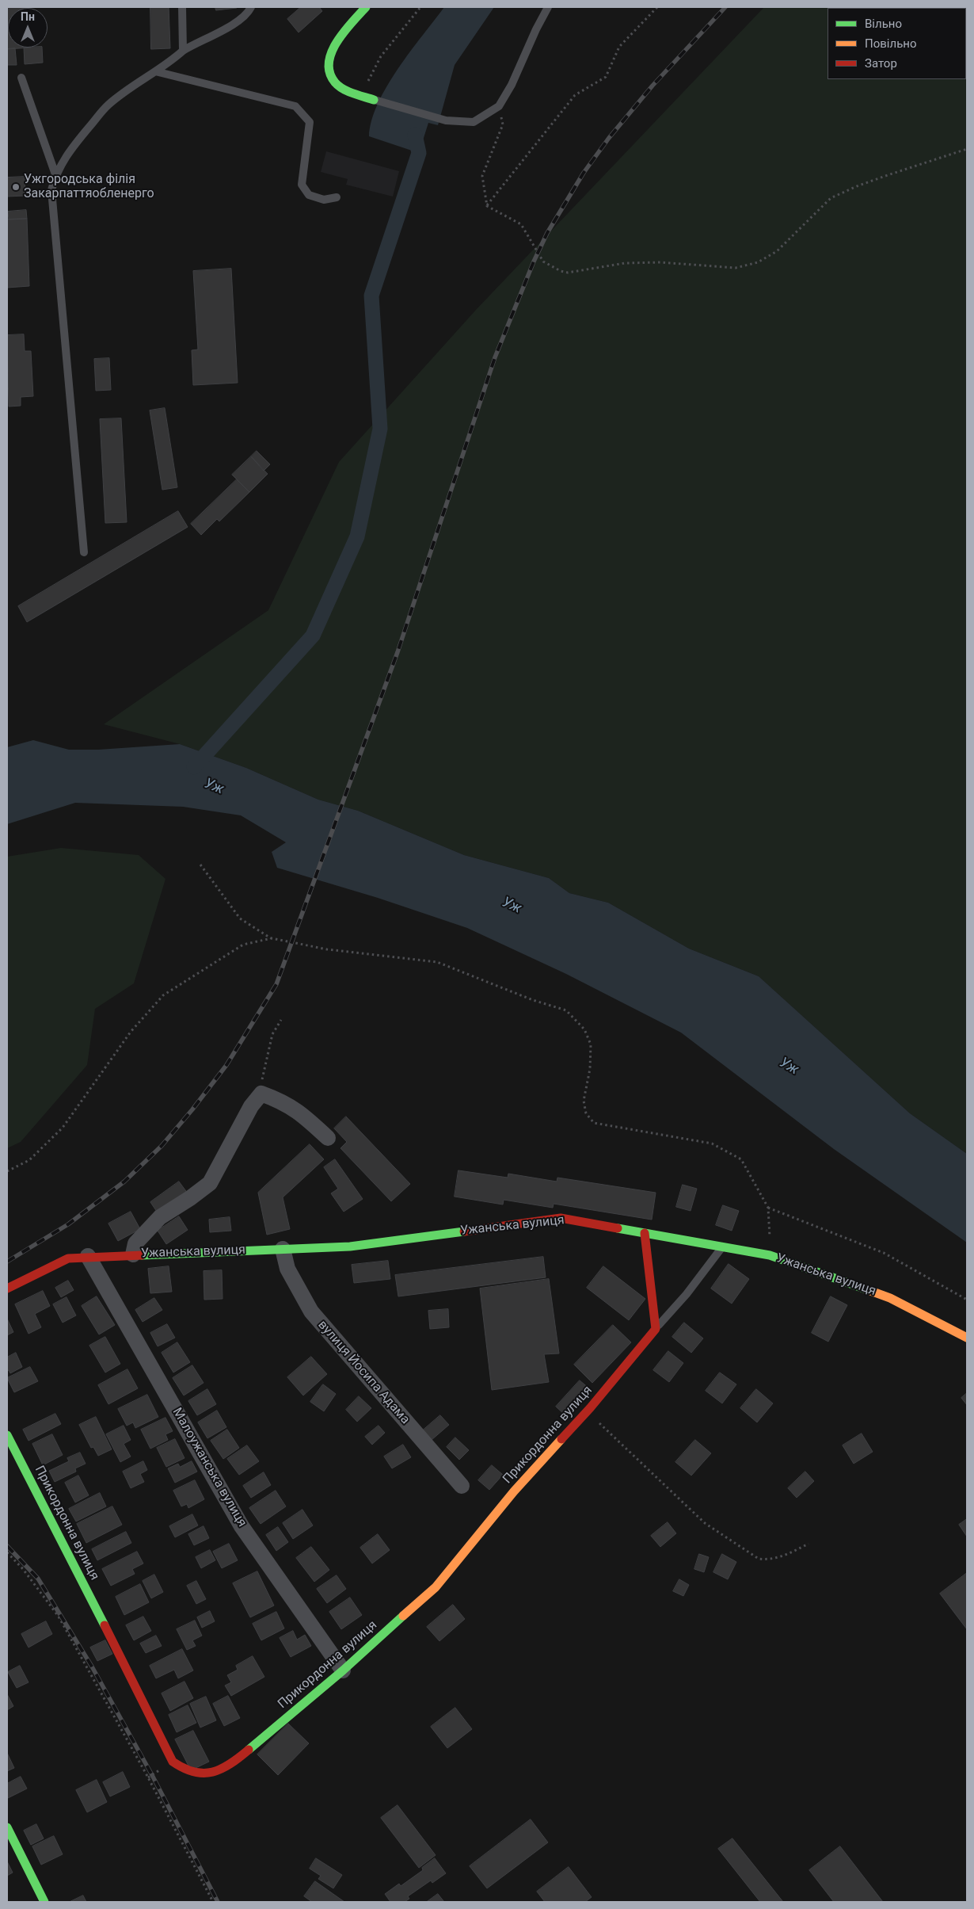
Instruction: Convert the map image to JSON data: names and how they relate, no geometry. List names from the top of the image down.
{
  "streets": {
    "street": [
      "Ужанська вулиця",
      "вулиця Йосипа Адама",
      "Прикордонна вулиця",
      "Малоужанська вулиця"
    ]
  },
  "crossings": [
    ["Ужанська вулиця", "вулиця Йосипа Адама"],
    ["Ужанська вулиця", "Малоужанська вулиця"],
    ["Прикордонна вулиця", "Малоужанська вулиця"]
  ],
  "water": ["Уж"],
  "places": ["Ужгородська філія Закарпаттяобленерго"],
  "legend": ["Вільно", "Повільно", "Затор"],
  "north": "top"
}
